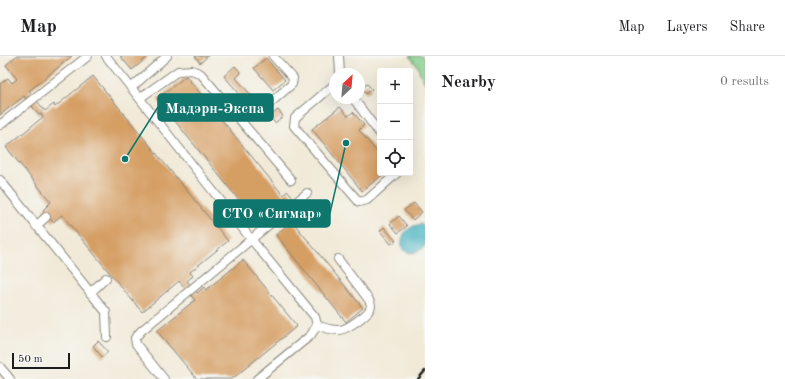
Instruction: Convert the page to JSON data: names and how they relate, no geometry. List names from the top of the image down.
{
  "places": ["СТО «Сигмар»", "Мадэрн-Экспа"],
  "scale_bar": "50 m",
  "north": "top right",
  "page": {
    "header": "Map",
    "nav": ["Map", "Layers", "Share"],
    "heading": ["Nearby", "0 results"],
    "map_buttons": ["+", "−"],
    "scale": "50 m"
  }
}
